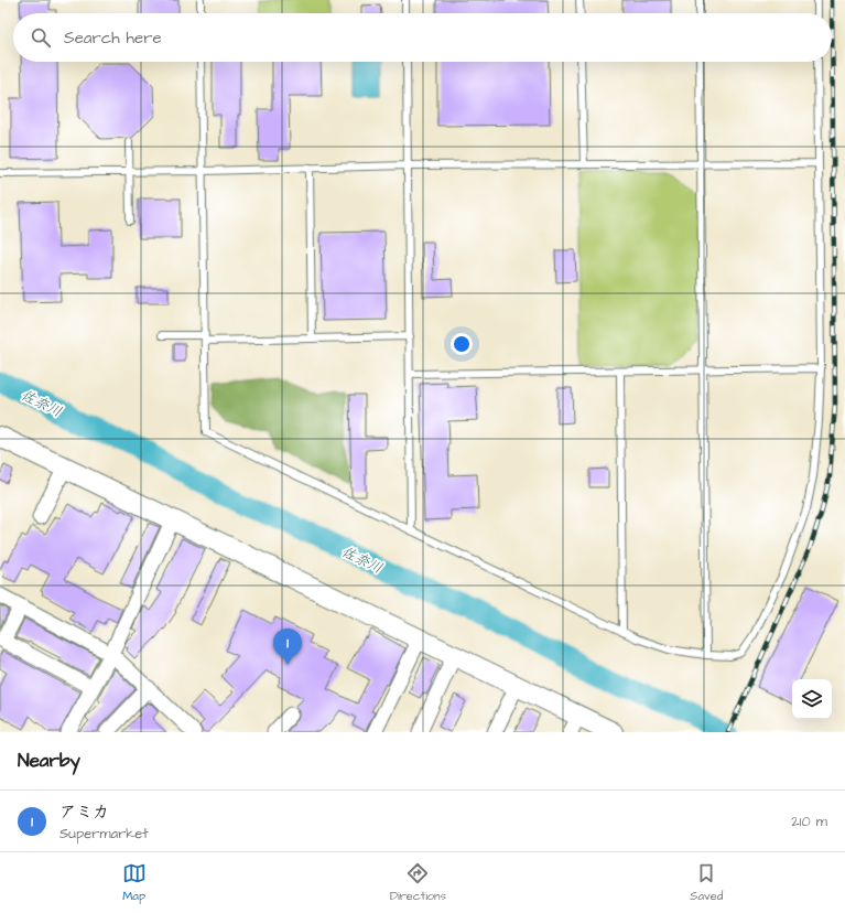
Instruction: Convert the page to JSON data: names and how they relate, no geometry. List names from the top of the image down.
{
  "water": ["佐奈川"],
  "page": {
    "search": "Search here",
    "pins": "1",
    "heading": "Nearby",
    "list": [
      {
        "mark": "1",
        "name": "アミカ",
        "note": "Supermarket",
        "value": "210 m"
      }
    ],
    "nav": ["Map", "Directions", "Saved"]
  }
}
